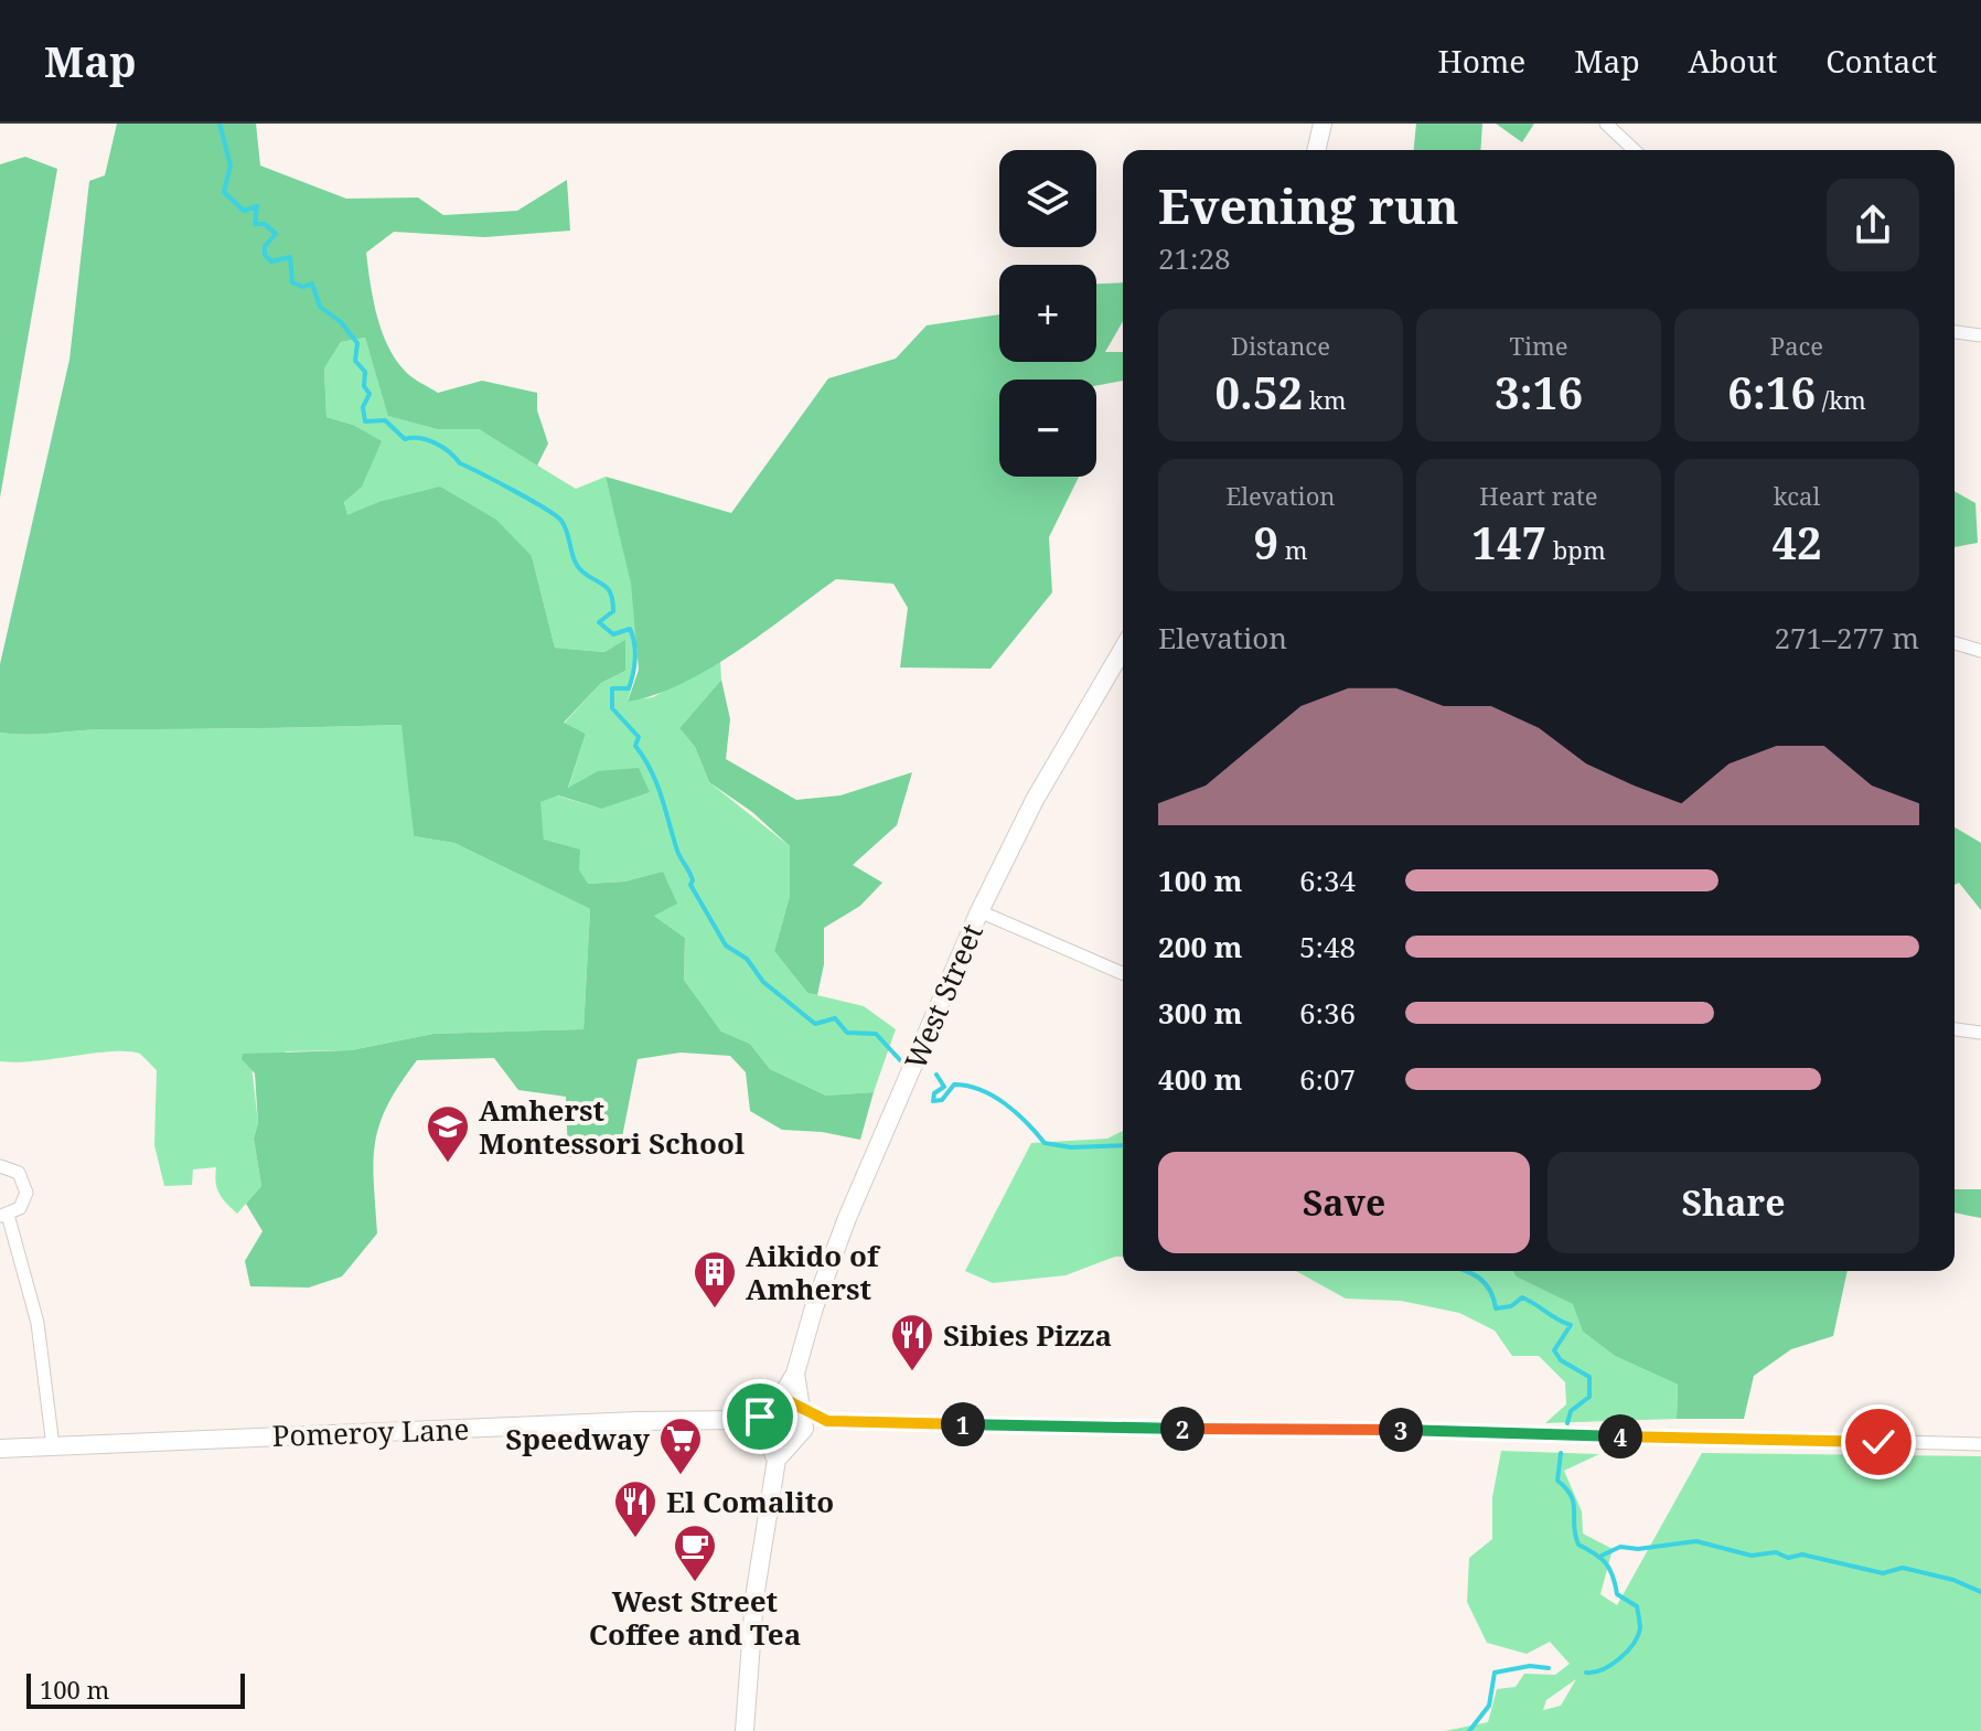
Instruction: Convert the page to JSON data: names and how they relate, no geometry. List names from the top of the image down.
{
  "streets": {
    "main road": ["West Street", "Pomeroy Lane"]
  },
  "crossings": [
    ["West Street", "Pomeroy Lane"]
  ],
  "places": {
    "school or university": ["Amherst Montessori School"],
    "building": ["Aikido of Amherst"],
    "restaurant": ["Sibies Pizza", "El Comalito"],
    "supermarket": ["Speedway"],
    "cafe": ["West Street Coffee and Tea"]
  },
  "scale_bar": "100 m",
  "page": {
    "header": "Map",
    "nav": [
      "Home",
      "Map",
      "About",
      "Contact"
    ],
    "map_buttons": ["+", "−"],
    "heading": ["Evening run", "21:28"],
    "stats": [
      ["Distance", "0.52 km"],
      ["Time", "3:16"],
      ["Pace", "6:16 /km"],
      ["Elevation", "9 m"],
      ["Heart rate", "147 bpm"],
      ["kcal", "42"]
    ],
    "chart": ["Elevation", "271–277 m"],
    "list": [
      {
        "name": "100 m",
        "note": "6:34"
      },
      {
        "name": "200 m",
        "note": "5:48"
      },
      {
        "name": "300 m",
        "note": "6:36"
      },
      {
        "name": "400 m",
        "note": "6:07"
      }
    ],
    "buttons": ["Save", "Share"],
    "pins": [
      "1",
      "2",
      "3",
      "4"
    ],
    "scale": "100 m"
  }
}
